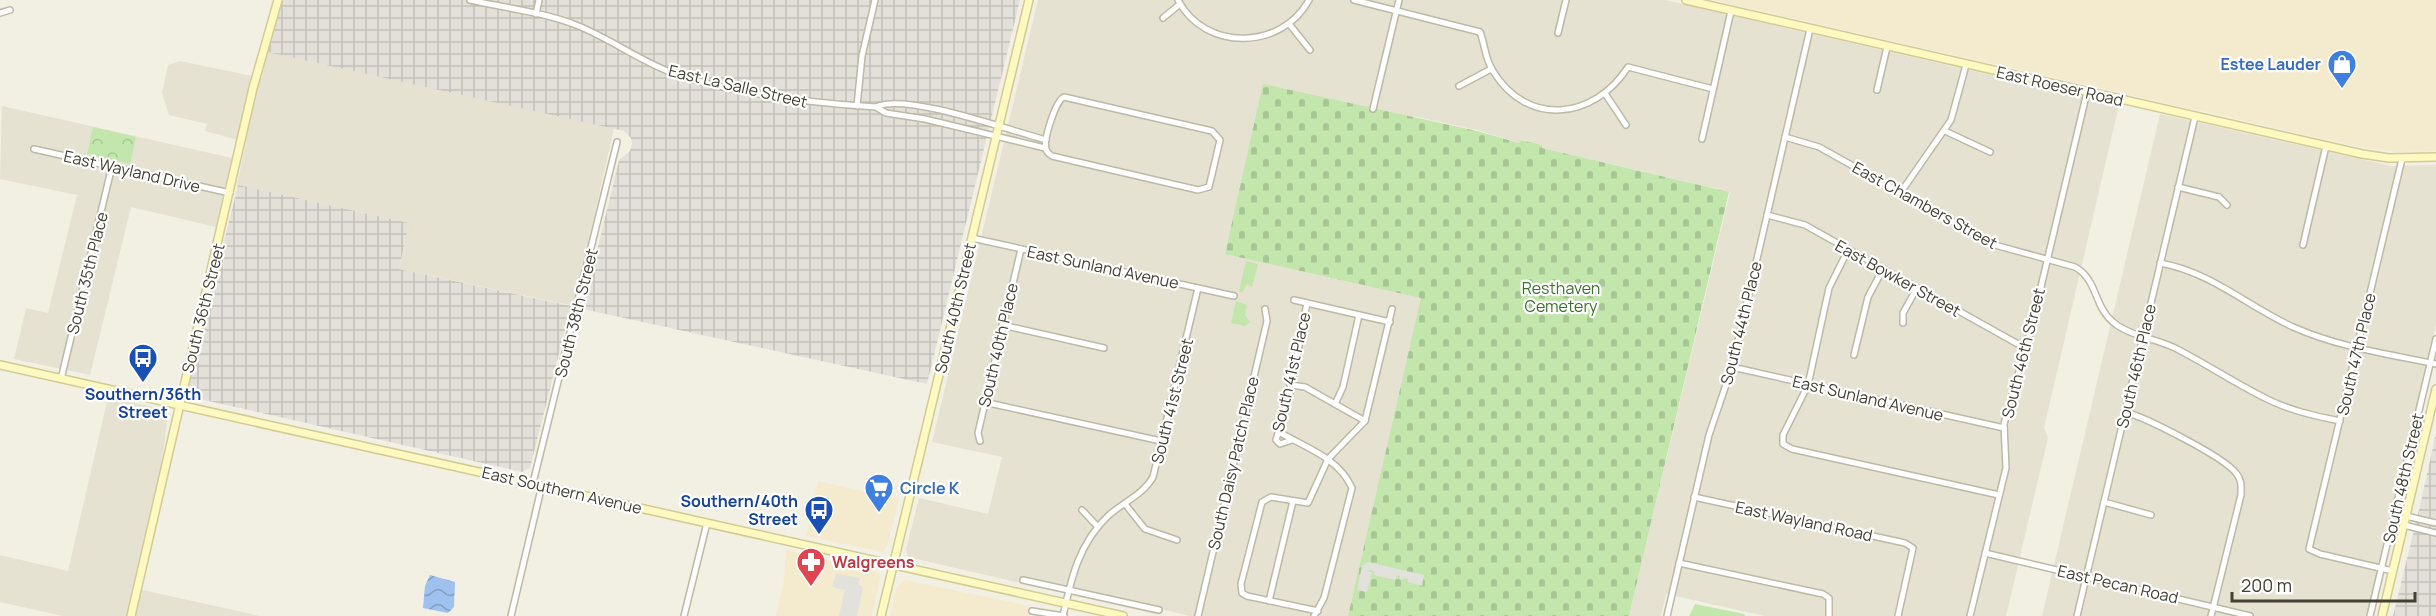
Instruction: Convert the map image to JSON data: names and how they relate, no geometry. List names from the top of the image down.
{
  "streets": {
    "main road": [
      "East Roeser Road",
      "South 36th Street",
      "South 40th Street",
      "South 48th Street",
      "East Southern Avenue"
    ],
    "street": [
      "East La Salle Street",
      "East Wayland Drive",
      "East Chambers Street",
      "East Sunland Avenue",
      "South 35th Place",
      "East Bowker Street",
      "South 38th Street",
      "South 44th Place",
      "South 40th Place",
      "South 46th Street",
      "South 47th Place",
      "South 46th Place",
      "South 41st Place",
      "South 41st Street",
      "South Daisy Patch Place",
      "East Wayland Road",
      "East Pecan Road"
    ]
  },
  "crossings": [
    ["East La Salle Street", "South 40th Street"],
    ["East Roeser Road", "South 44th Place"],
    ["East Roeser Road", "South 46th Street"],
    ["East Roeser Road", "South 47th Place"],
    ["East Roeser Road", "South 46th Place"],
    ["East Wayland Drive", "South 35th Place"],
    ["East Wayland Drive", "South 36th Street"],
    ["East Chambers Street", "South 44th Place"],
    ["East Chambers Street", "South 46th Street"],
    ["East Chambers Street", "South 47th Place"],
    ["East Chambers Street", "South 46th Place"],
    ["East Sunland Avenue", "South 40th Street"],
    ["East Sunland Avenue", "South 44th Place"],
    ["East Sunland Avenue", "South 40th Place"],
    ["East Sunland Avenue", "South 46th Street"],
    ["East Sunland Avenue", "South 41st Street"],
    ["South 35th Place", "East Southern Avenue"],
    ["East Bowker Street", "South 44th Place"],
    ["East Bowker Street", "South 46th Street"],
    ["South 36th Street", "East Southern Avenue"],
    ["South 40th Street", "East Southern Avenue"],
    ["South 38th Street", "East Southern Avenue"],
    ["South 44th Place", "East Wayland Road"],
    ["South 46th Street", "East Pecan Road"],
    ["South 47th Place", "South 48th Street"],
    ["South 46th Place", "East Pecan Road"],
    ["South 41st Street", "East Southern Avenue"]
  ],
  "parks": ["Resthaven Cemetery"],
  "places": {
    "shop": ["Estee Lauder"],
    "bus stop": ["Southern/36th Street", "Southern/40th Street"],
    "supermarket": ["Circle K"],
    "pharmacy": ["Walgreens"]
  },
  "scale_bar": "200 m"
}
